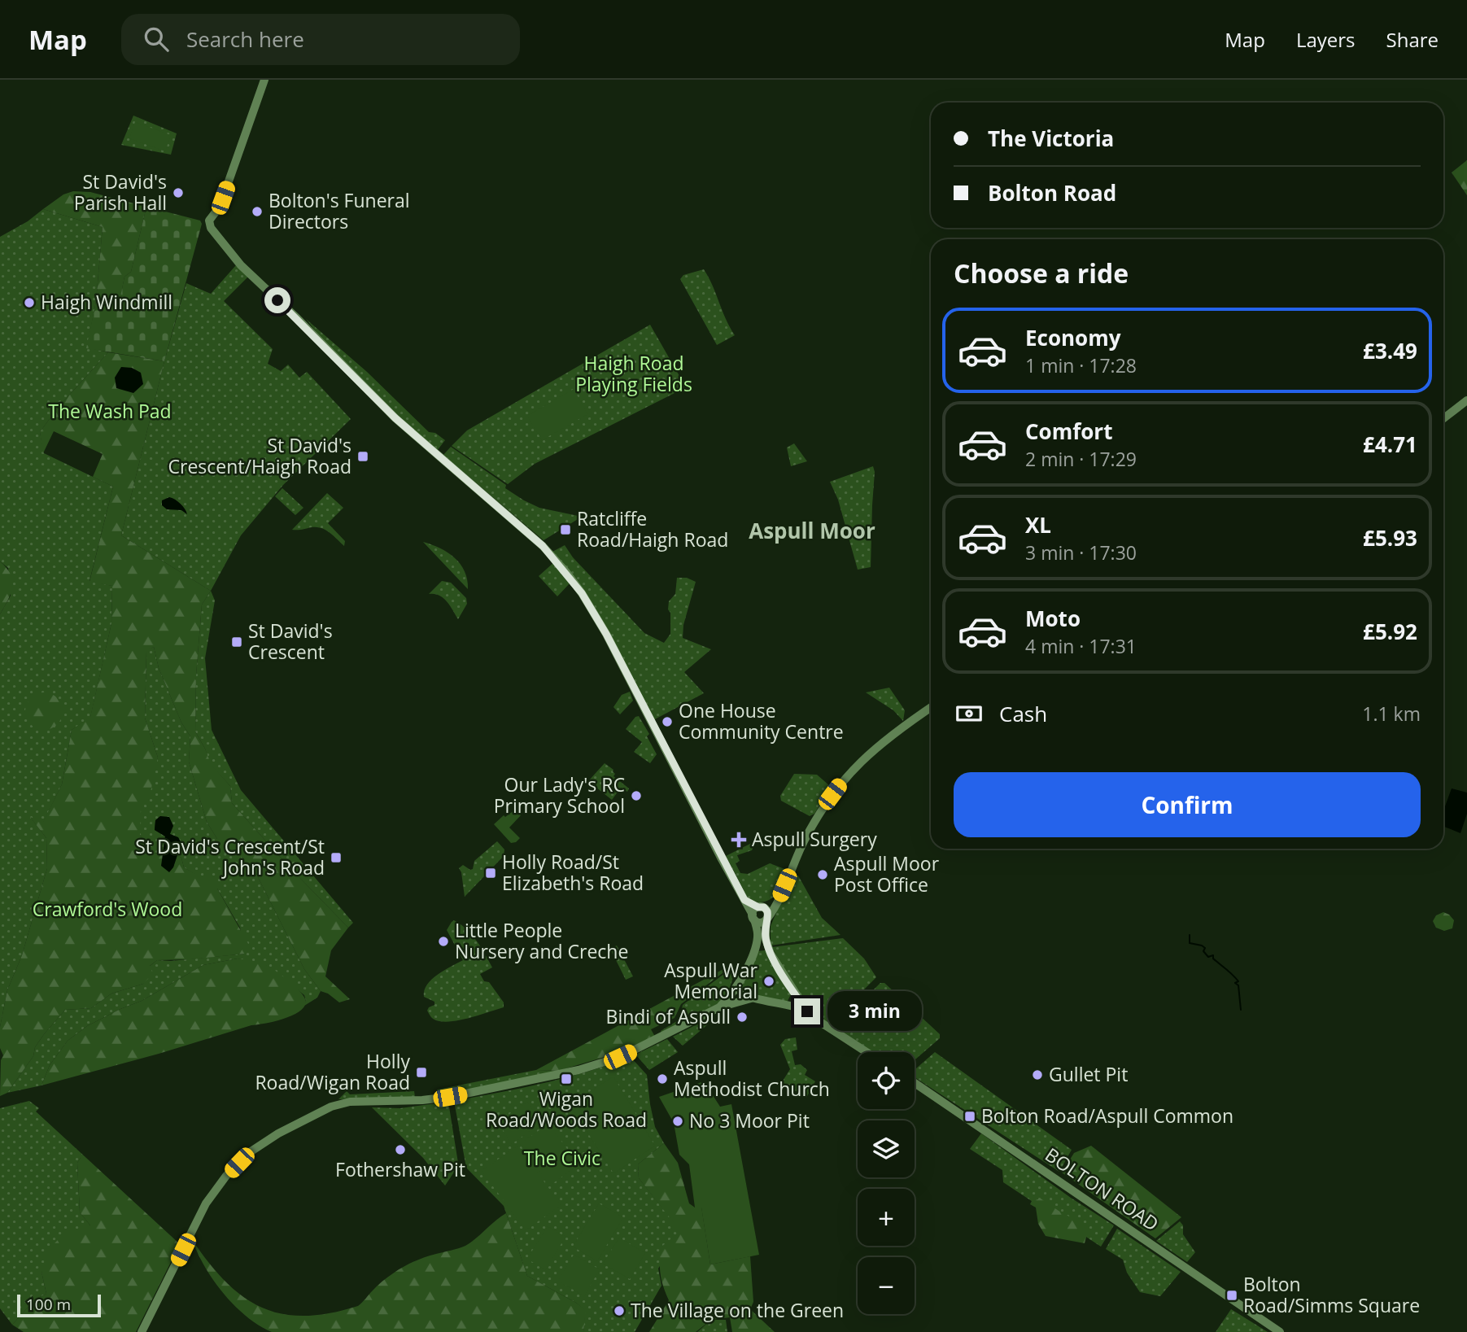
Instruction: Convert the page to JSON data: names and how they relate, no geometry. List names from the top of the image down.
{
  "streets": {
    "main road": ["BOLTON ROAD"]
  },
  "districts": ["Aspull Moor"],
  "parks": [
    "Haigh Road Playing Fields",
    "The Wash Pad",
    "Crawford's Wood",
    "The Civic"
  ],
  "places": {
    "other": [
      "St David's Parish Hall",
      "Bolton's Funeral Directors",
      "Haigh Windmill",
      "One House Community Centre",
      "Our Lady's RC Primary School",
      "Aspull Moor Post Office",
      "Little People Nursery and Creche",
      "Aspull War Memorial",
      "Bindi of Aspull",
      "Gullet Pit",
      "Aspull Methodist Church",
      "No 3 Moor Pit",
      "Fothershaw Pit",
      "The Village on the Green"
    ],
    "transit": [
      "St David's Crescent/Haigh Road",
      "Ratcliffe Road/Haigh Road",
      "St David's Crescent",
      "St David's Crescent/St John's Road",
      "Holly Road/St Elizabeth's Road",
      "Holly Road/Wigan Road",
      "Wigan Road/Woods Road",
      "Bolton Road/Aspull Common",
      "Bolton Road/Simms Square"
    ],
    "health": ["Aspull Surgery"]
  },
  "scale_bar": "100 m",
  "page": {
    "header": "Map",
    "search": "Search here",
    "nav": ["Map", "Layers", "Share"],
    "banner": ["The Victoria", "Bolton Road"],
    "heading": "Choose a ride",
    "list": [
      {
        "name": "Economy",
        "note": "1 min · 17:28",
        "value": "£3.49"
      },
      {
        "name": "Comfort",
        "note": "2 min · 17:29",
        "value": "£4.71"
      },
      {
        "name": "XL",
        "note": "3 min · 17:30",
        "value": "£5.93"
      },
      {
        "name": "Moto",
        "note": "4 min · 17:31",
        "value": "£5.92"
      }
    ],
    "pay": ["Cash", "1.1 km"],
    "buttons": "Confirm",
    "bubble": "3 min",
    "map_buttons": ["+", "−"],
    "scale": "100 m"
  }
}
